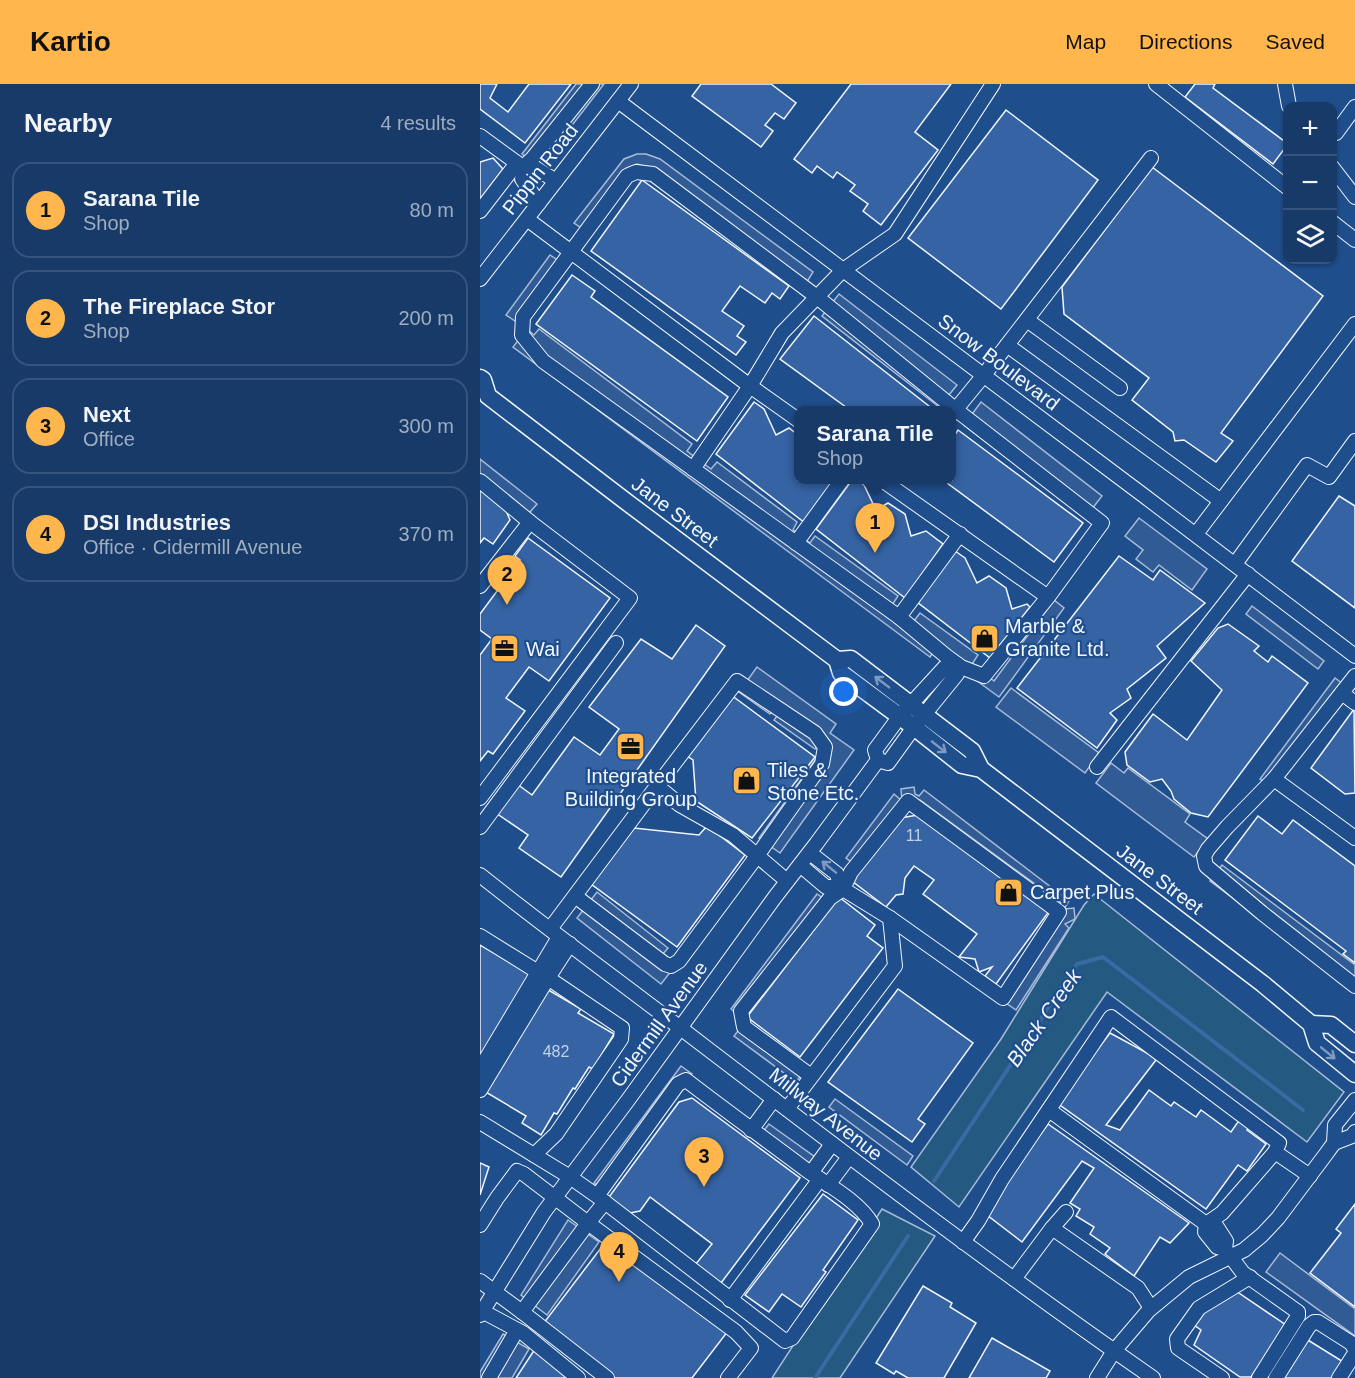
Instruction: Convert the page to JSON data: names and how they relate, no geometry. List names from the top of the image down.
{
  "streets": {
    "main road": ["Jane Street"],
    "street": [
      "Pippin Road",
      "Snow Boulevard",
      "Cidermill Avenue",
      "Millway Avenue"
    ]
  },
  "crossings": [
    ["Pippin Road", "Snow Boulevard"],
    ["Jane Street", "Cidermill Avenue"],
    ["Cidermill Avenue", "Millway Avenue"]
  ],
  "water": ["Black Creek"],
  "places": {
    "shop": ["Marble & Granite Ltd.", "Tiles & Stone Etc.", "Carpet Plus"],
    "office": ["Wai", "Integrated Building Group"]
  },
  "house_numbers": ["11", "482"],
  "page": {
    "header": "Kartio",
    "nav": ["Map", "Directions", "Saved"],
    "heading": ["Nearby", "4 results"],
    "map_buttons": ["+", "−"],
    "list": [
      {
        "mark": "1",
        "name": "Sarana Tile",
        "note": "Shop",
        "value": "80 m"
      },
      {
        "mark": "2",
        "name": "The Fireplace Stor",
        "note": "Shop",
        "value": "200 m"
      },
      {
        "mark": "3",
        "name": "Next",
        "note": "Office",
        "value": "300 m"
      },
      {
        "mark": "4",
        "name": "DSI Industries",
        "note": "Office · Cidermill Avenue",
        "value": "370 m"
      }
    ],
    "popup": ["Sarana Tile", "Shop"],
    "pins": [
      "1",
      "2",
      "3",
      "4"
    ]
  }
}
